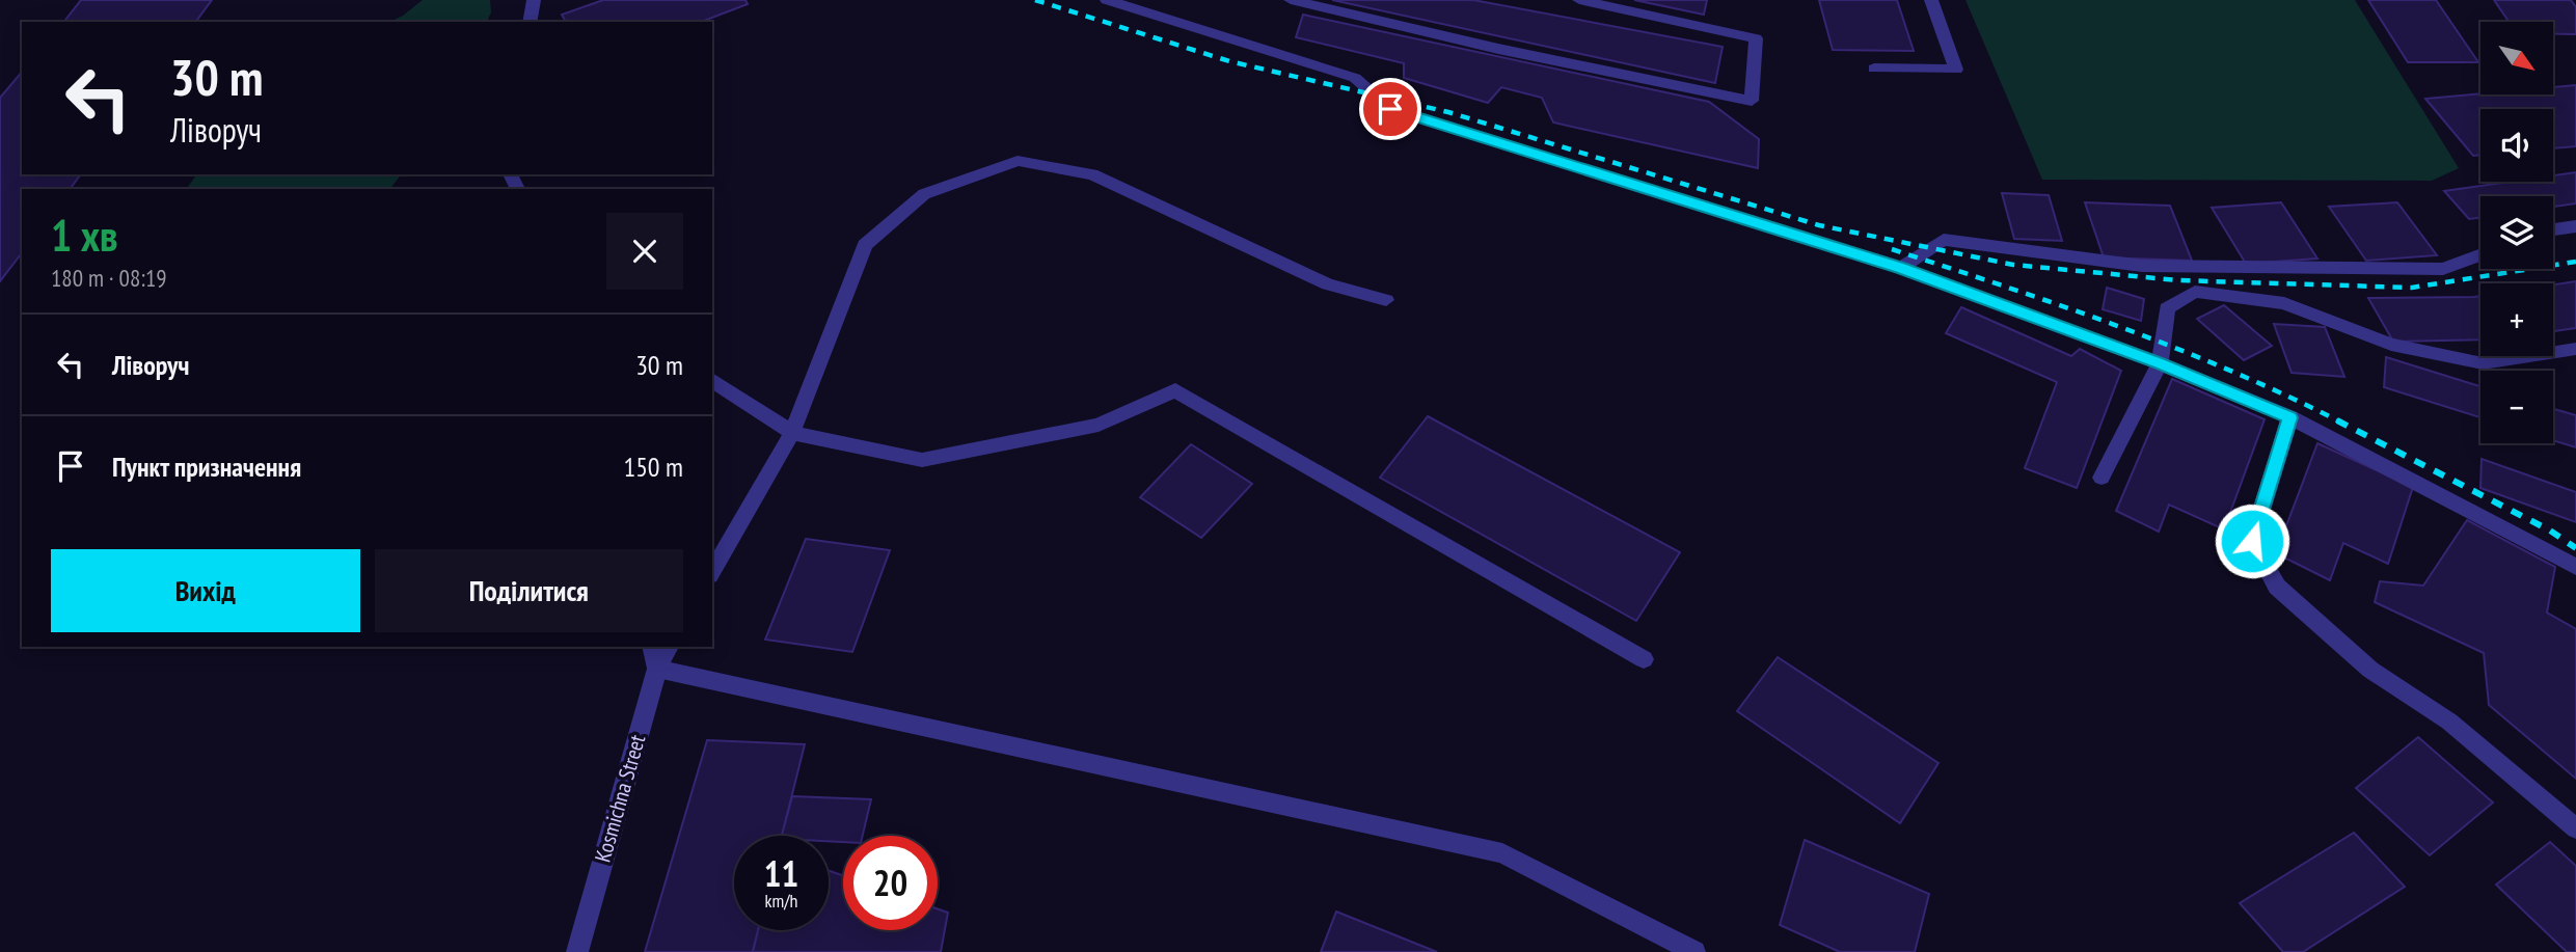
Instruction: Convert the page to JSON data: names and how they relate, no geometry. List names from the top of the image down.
{
  "streets": {
    "street": ["Kosmichna Street"]
  },
  "north": "bottom right",
  "page": {
    "map_buttons": ["+", "−"],
    "turn": ["30 m", "Ліворуч"],
    "heading": ["1 хв", "180 m · 08:19"],
    "list": [
      {
        "name": "Ліворуч",
        "value": "30 m"
      },
      {
        "name": "Пункт призначення",
        "value": "150 m"
      }
    ],
    "buttons": ["Вихід", "Поділитися"],
    "speed": "11 km/h",
    "limit": "20"
  }
}
